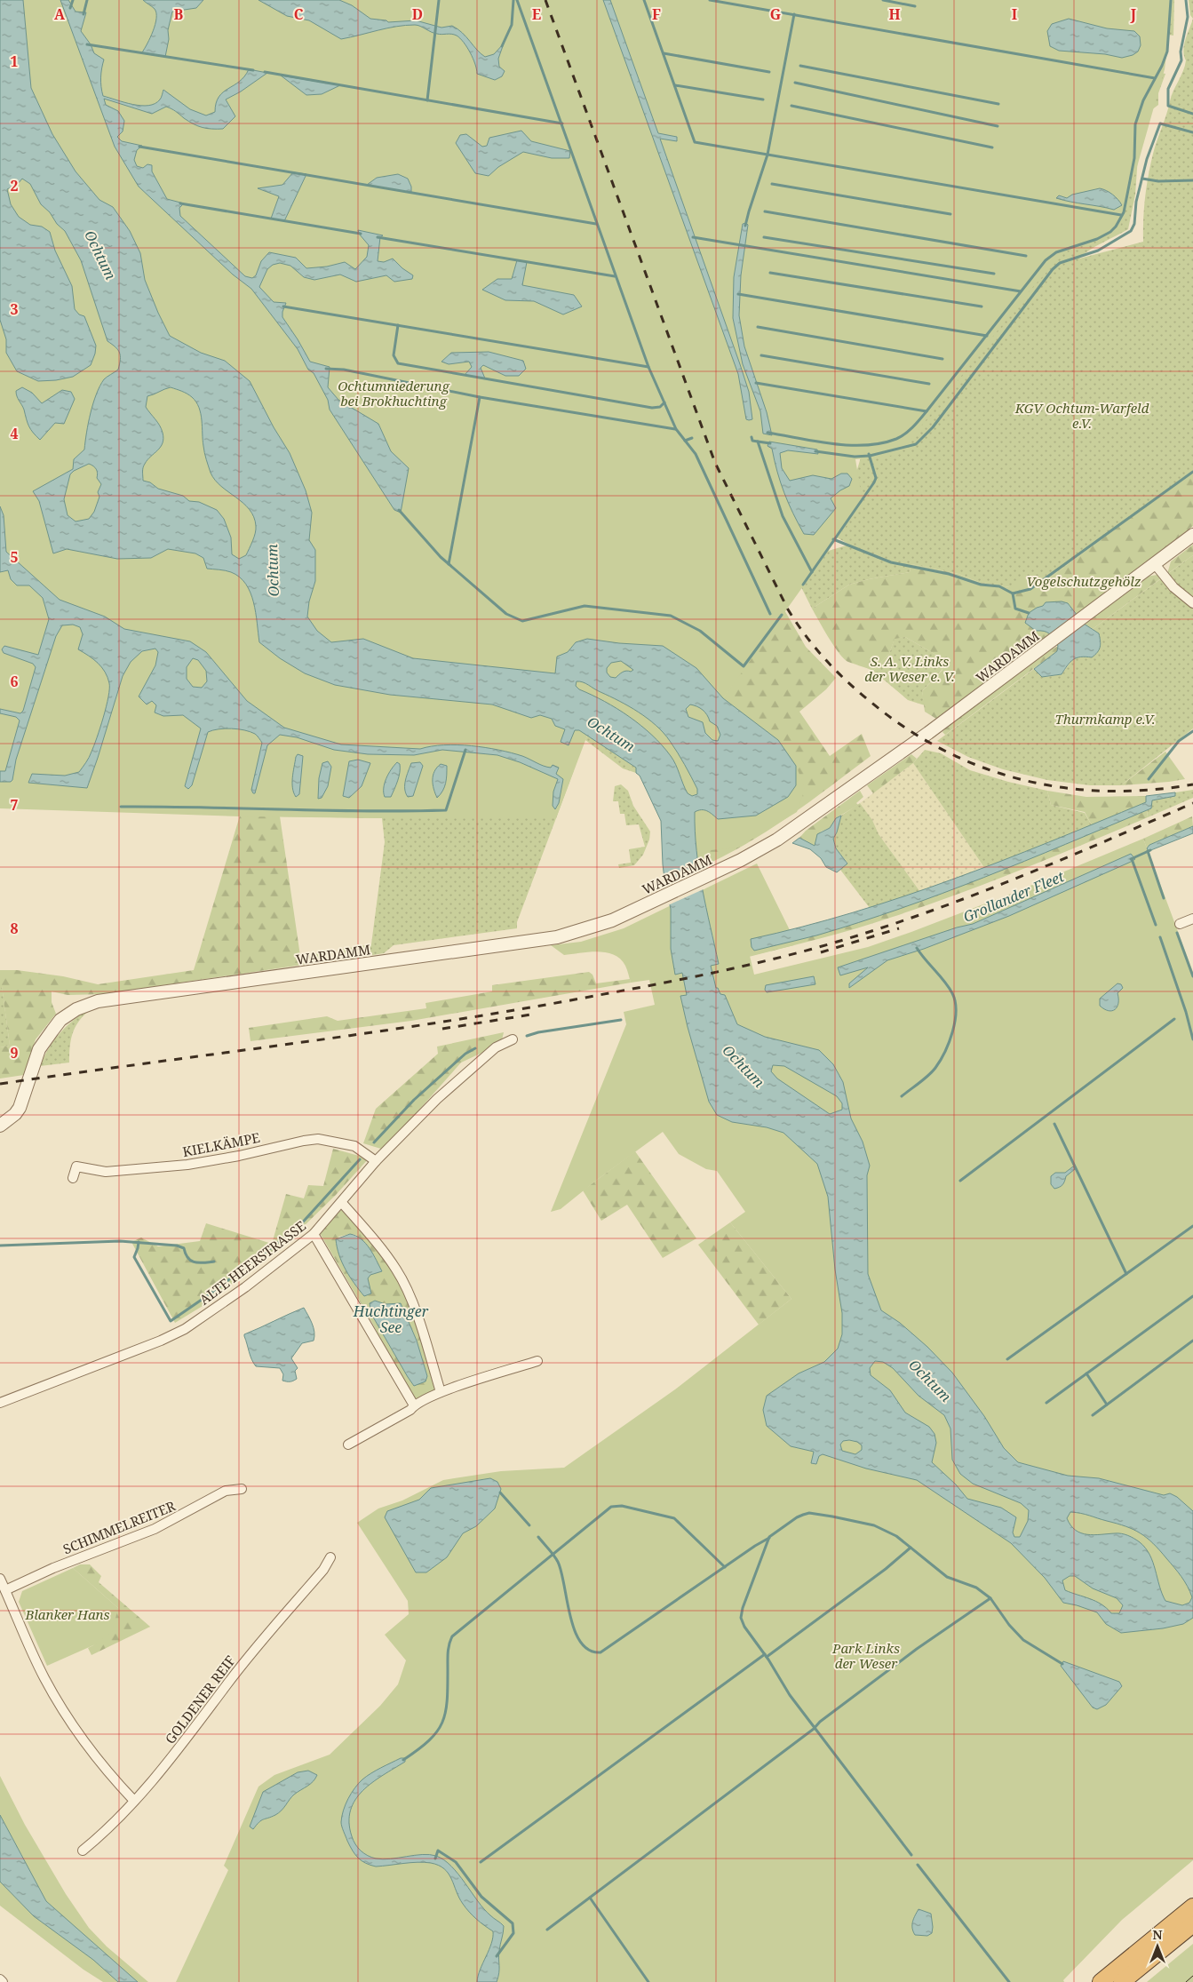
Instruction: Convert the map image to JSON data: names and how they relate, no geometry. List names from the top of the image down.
{
  "streets": {
    "street": [
      "WARDAMM",
      "KIELKÄMPE",
      "ALTE HEERSTRASSE",
      "SCHIMMELREITER",
      "GOLDENER REIF"
    ]
  },
  "crossings": [
    ["KIELKÄMPE", "ALTE HEERSTRASSE"]
  ],
  "water": ["Ochtum", "Grollander Fleet", "Huchtinger See"],
  "parks": [
    "Ochtumniederung bei Brokhuchting",
    "KGV Ochtum-Warfeld e.V.",
    "Vogelschutzgehölz",
    "S. A. V. Links der Weser e. V.",
    "Thurmkamp e.V.",
    "Blanker Hans",
    "Park Links der Weser"
  ],
  "north": "top",
  "grid": {
    "columns": [
      "A",
      "B",
      "C",
      "D",
      "E",
      "F",
      "G",
      "H",
      "I",
      "J"
    ],
    "rows": [
      "1",
      "2",
      "3",
      "4",
      "5",
      "6",
      "7",
      "8",
      "9"
    ]
  }
}
